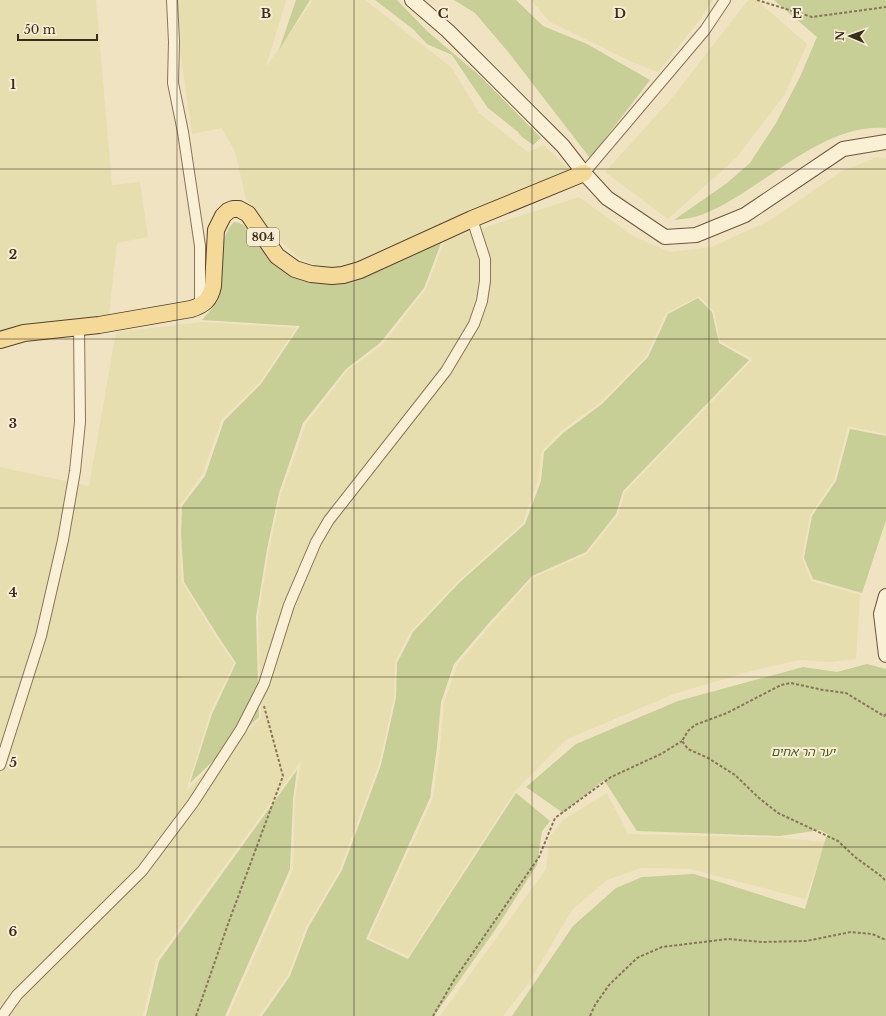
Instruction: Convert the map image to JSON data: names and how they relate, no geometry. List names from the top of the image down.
{
  "streets": {
    "main road": ["804"]
  },
  "parks": ["יער הר אחים"],
  "scale_bar": "50 m",
  "north": "left",
  "grid": {
    "columns": [
      "B",
      "C",
      "D",
      "E"
    ],
    "rows": [
      "1",
      "2",
      "3",
      "4",
      "5",
      "6"
    ]
  }
}
